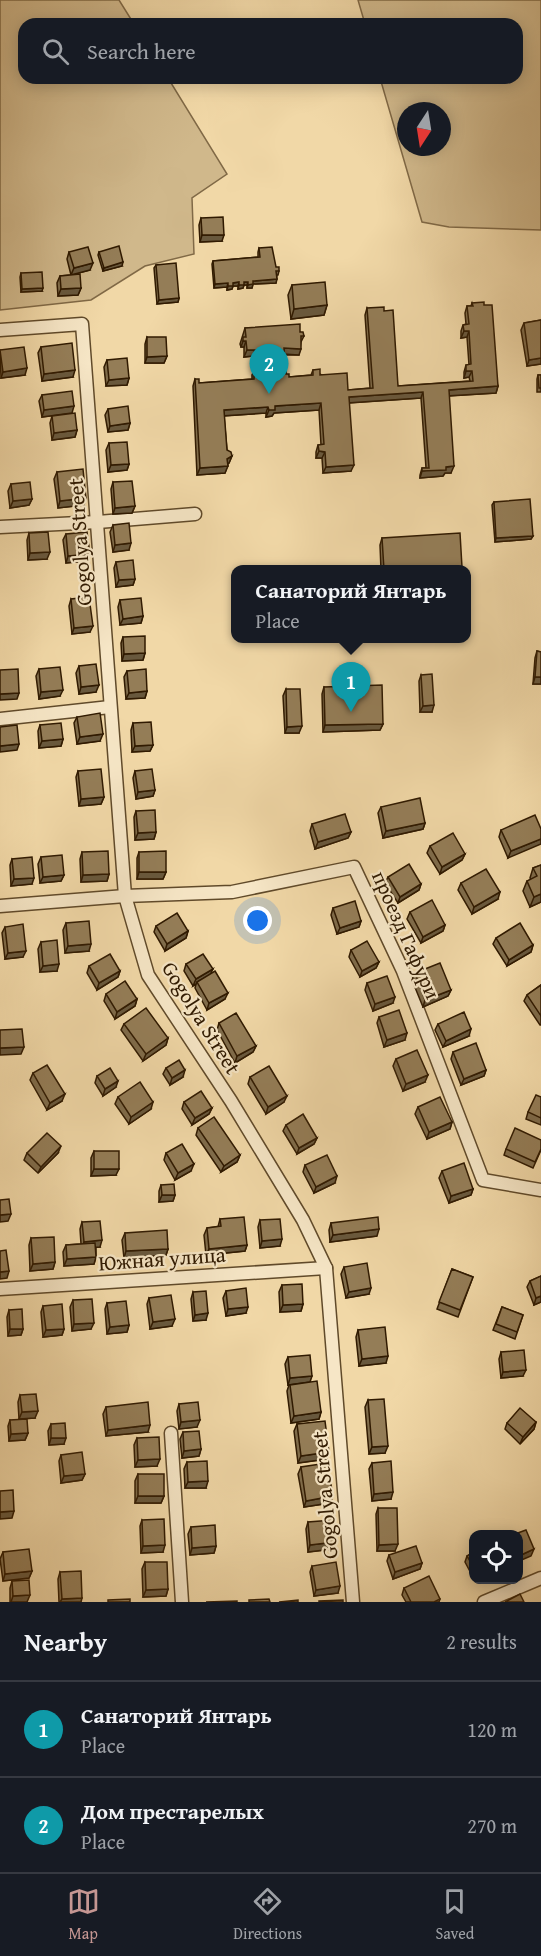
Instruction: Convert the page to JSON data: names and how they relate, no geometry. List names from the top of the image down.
{
  "streets": {
    "street": ["Gogolya Street", "проезд Гафури", "Южная улица"]
  },
  "crossings": [
    ["Gogolya Street", "проезд Гафури"],
    ["Gogolya Street", "Южная улица"]
  ],
  "north": "bottom",
  "page": {
    "search": "Search here",
    "pins": ["2", "1"],
    "popup": ["Санаторий Янтарь", "Place"],
    "heading": ["Nearby", "2 results"],
    "list": [
      {
        "mark": "1",
        "name": "Санаторий Янтарь",
        "note": "Place",
        "value": "120 m"
      },
      {
        "mark": "2",
        "name": "Дом престарелых",
        "note": "Place",
        "value": "270 m"
      }
    ],
    "nav": ["Map", "Directions", "Saved"]
  }
}
